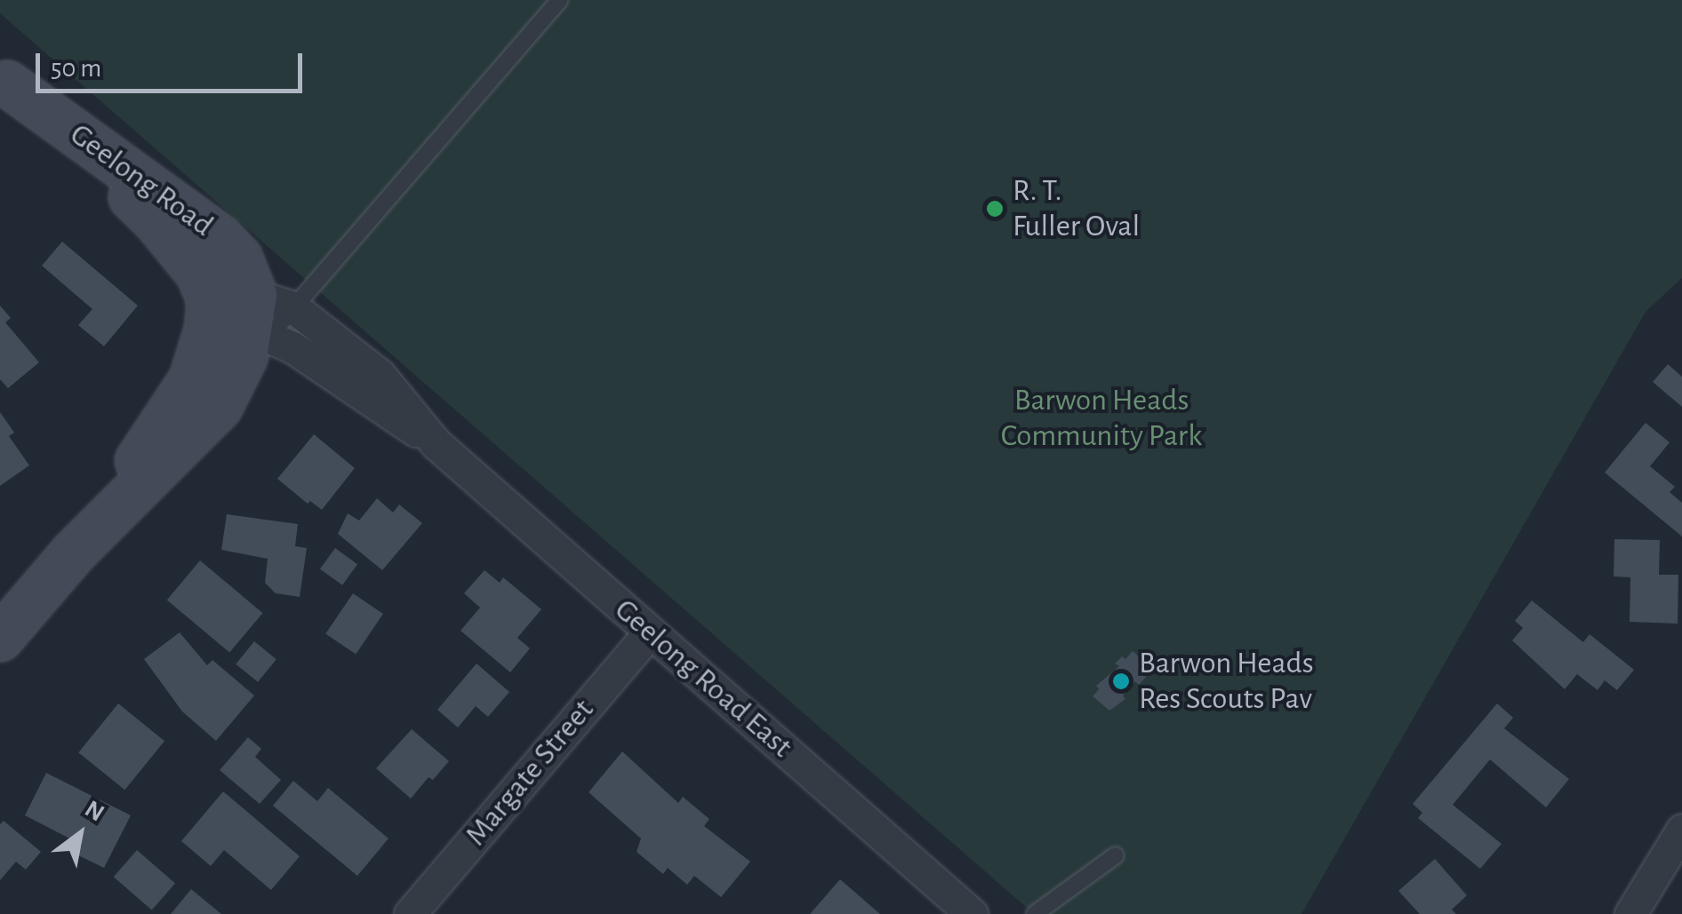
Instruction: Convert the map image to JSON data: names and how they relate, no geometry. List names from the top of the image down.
{
  "streets": {
    "street": ["Geelong Road", "Geelong Road East", "Margate Street"]
  },
  "crossings": [
    ["Geelong Road", "Geelong Road East"],
    ["Geelong Road East", "Margate Street"]
  ],
  "parks": ["Barwon Heads Community Park"],
  "places": ["R. T. Fuller Oval", "Barwon Heads Res Scouts Pav"],
  "scale_bar": "50 m",
  "north": "top right"
}
